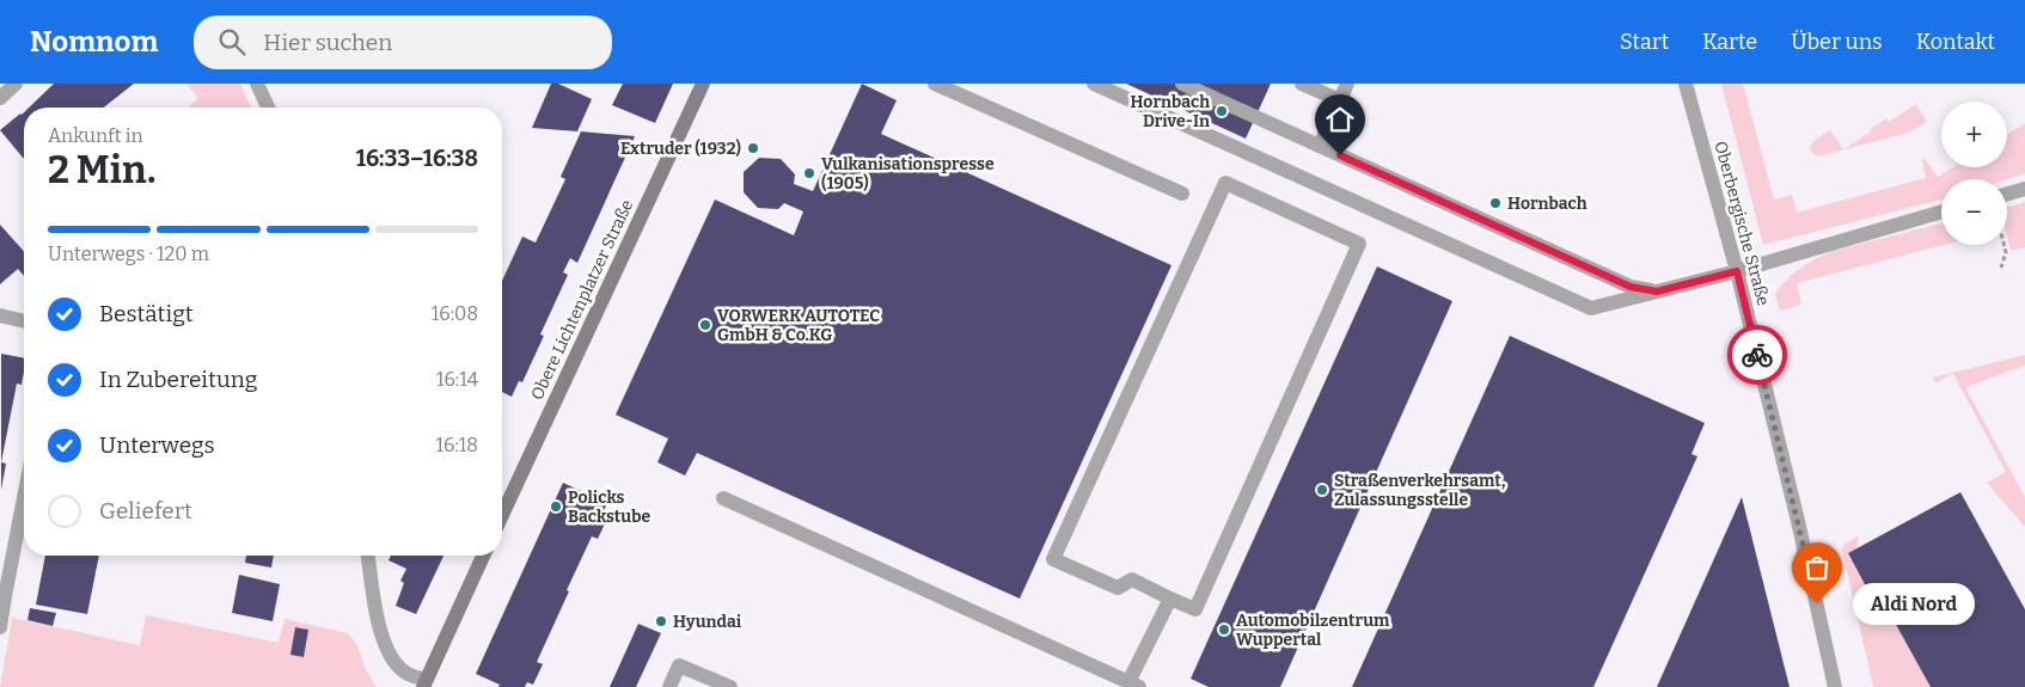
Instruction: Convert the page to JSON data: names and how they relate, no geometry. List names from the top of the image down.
{
  "streets": {
    "main road": ["Obere Lichtenplatzer Straße"],
    "street": ["Oberbergische Straße"]
  },
  "places": [
    "Hornbach Drive-In",
    "Extruder (1932)",
    "Vulkanisationspresse (1905)",
    "Hornbach",
    "VORWERK AUTOTEC GmbH & Co.KG",
    "Straßenverkehrsamt, Zulassungsstelle",
    "Policks Backstube",
    "Aldi Nord",
    "Hyundai",
    "Automobilzentrum Wuppertal"
  ],
  "page": {
    "header": "Nomnom",
    "search": "Hier suchen",
    "nav": [
      "Start",
      "Karte",
      "Über uns",
      "Kontakt"
    ],
    "map_buttons": ["+", "−"],
    "heading": ["2 Min.", "Ankunft in", "16:33–16:38"],
    "bar": "Unterwegs · 120 m",
    "list": [
      ["Bestätigt", "16:08"],
      ["In Zubereitung", "16:14"],
      ["Unterwegs", "16:18"],
      "Geliefert"
    ],
    "bubble": "Aldi Nord"
  }
}
